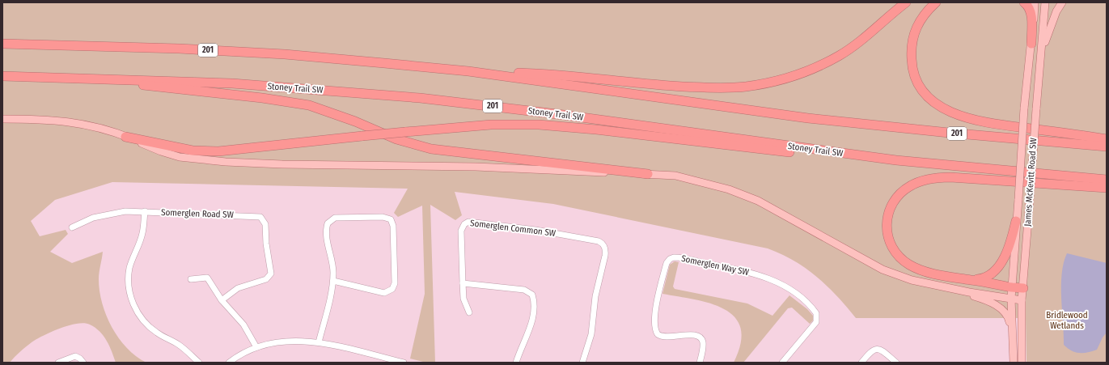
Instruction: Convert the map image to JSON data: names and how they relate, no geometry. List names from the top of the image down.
{
  "streets": {
    "highway": ["201", "Stoney Trail SW"],
    "main road": ["James McKevitt Road SW"],
    "street": ["Somerglen Road SW", "Somerglen Common SW", "Somerglen Way SW"]
  },
  "parks": ["Bridlewood Wetlands"]
}
